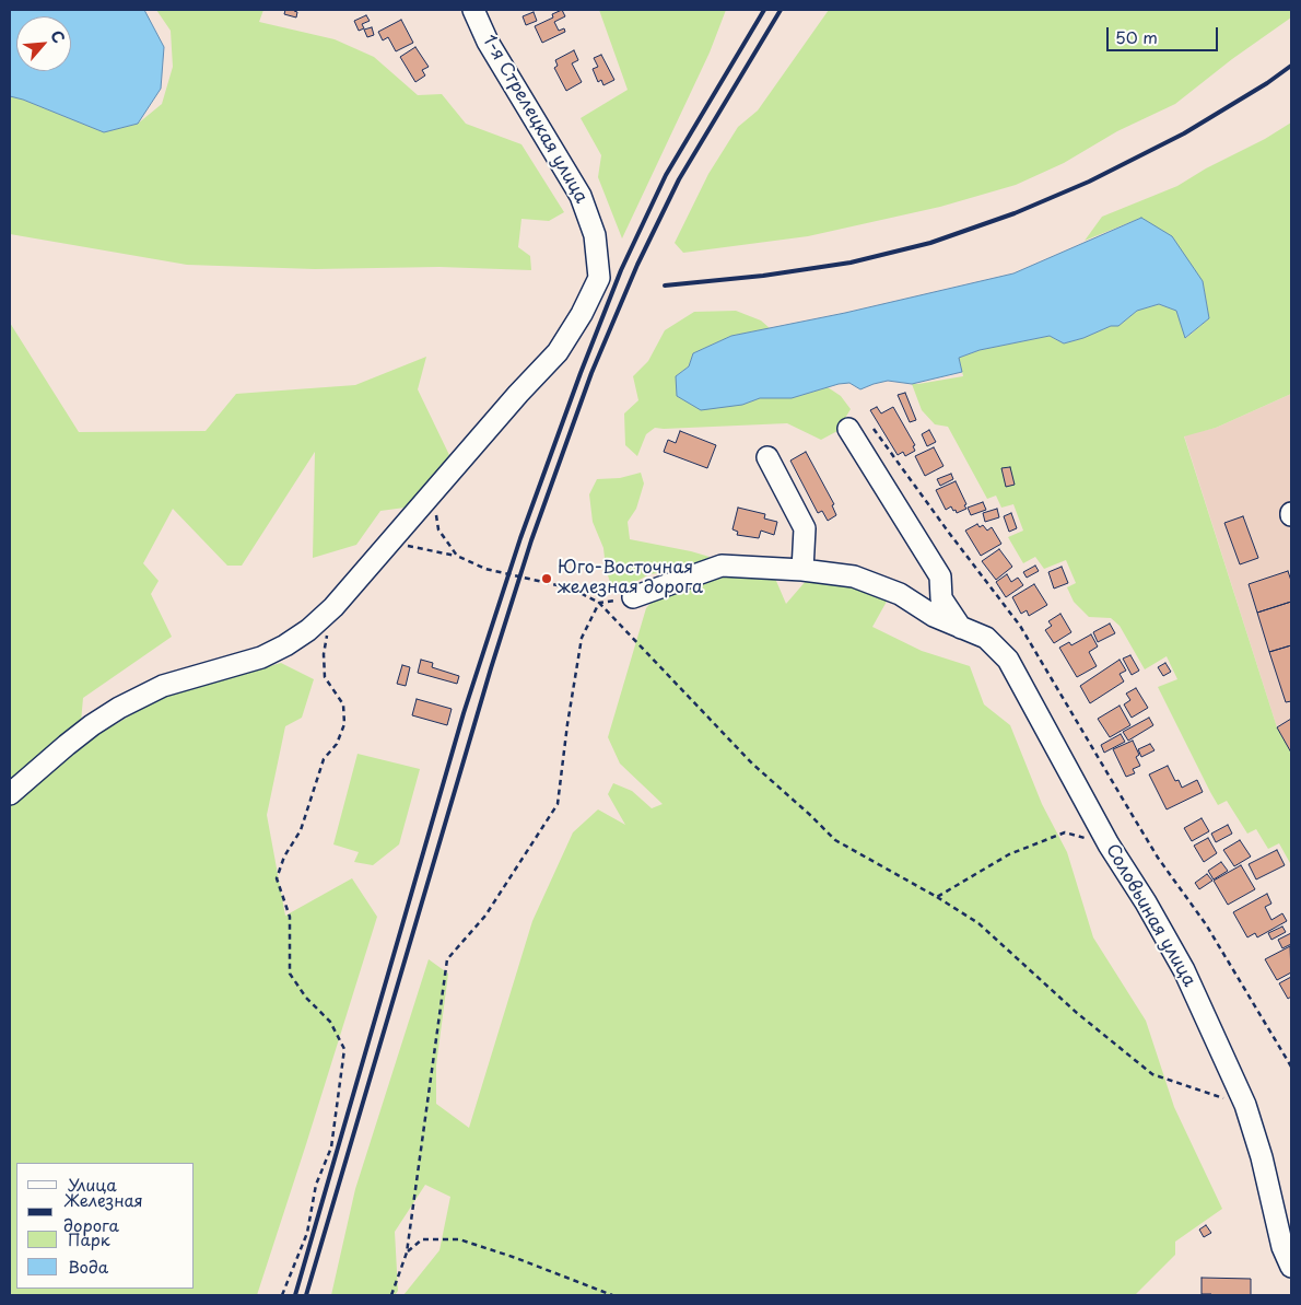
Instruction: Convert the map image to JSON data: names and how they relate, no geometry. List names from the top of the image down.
{
  "streets": {
    "street": ["1-я Стрелецкая улица", "Соловьиная улица"]
  },
  "places": ["Юго-Восточная железная дорога"],
  "legend": [
    "Улица",
    "Железная дорога",
    "Парк",
    "Вода"
  ],
  "scale_bar": "50 m",
  "north": "top right"
}
